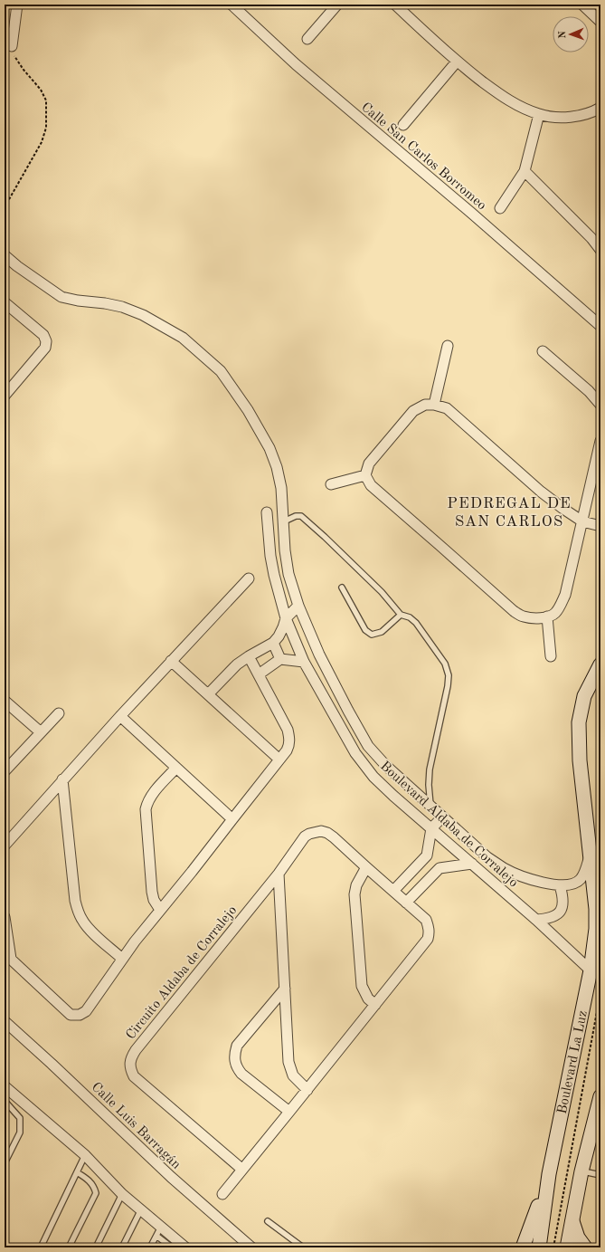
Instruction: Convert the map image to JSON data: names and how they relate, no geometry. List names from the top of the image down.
{
  "streets": {
    "main road": ["Boulevard La Luz"],
    "street": [
      "Calle San Carlos Borromeo",
      "Boulevard Aldaba de Corralejo",
      "Circuito Aldaba de Corralejo",
      "Calle Luis Barragán"
    ]
  },
  "crossings": [
    ["Boulevard Aldaba de Corralejo", "Boulevard La Luz"]
  ],
  "districts": ["PEDREGAL DE SAN CARLOS"],
  "north": "left"
}
